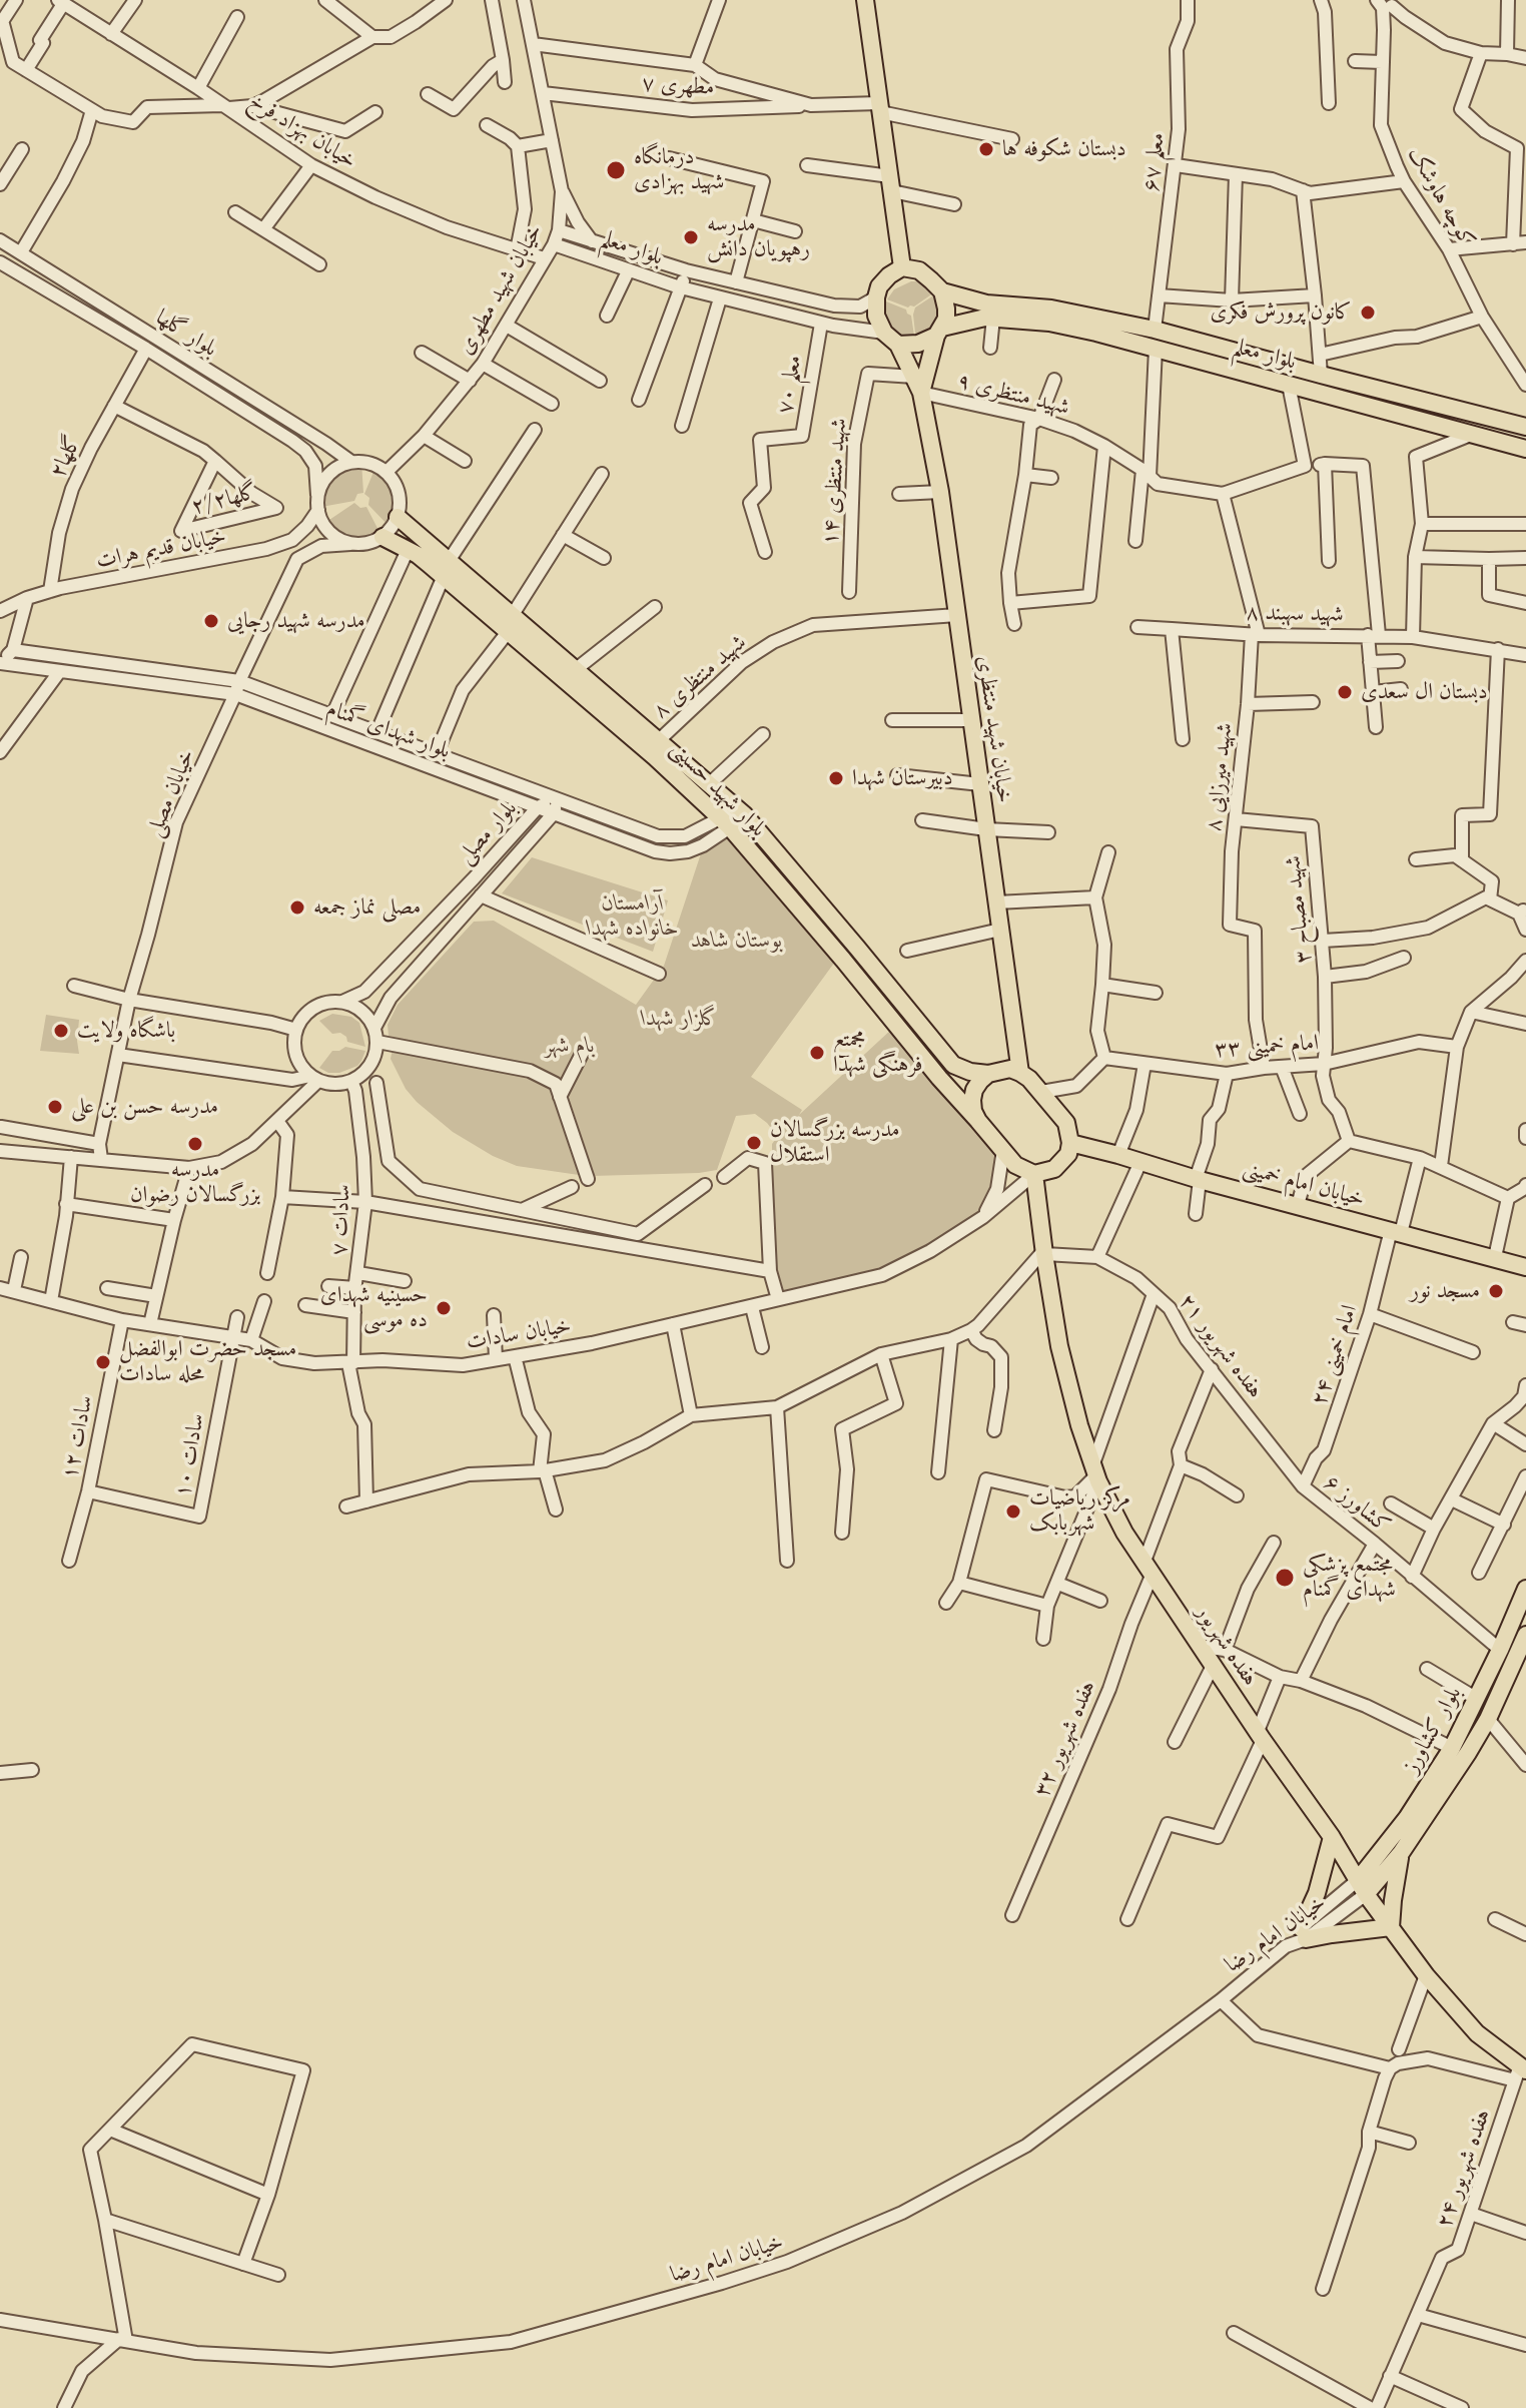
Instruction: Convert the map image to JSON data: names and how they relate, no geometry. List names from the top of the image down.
{
  "streets": {
    "main road": [
      "بلوار معلم",
      "خیابان شهید منتظری",
      "بلوار شهید حسینی",
      "خیابان امام خمینی",
      "هفده شهریور",
      "بلوار کشاورز"
    ],
    "street": [
      "مطهری ۷",
      "خیابان بهزاد فرخ",
      "معلم ۶۷",
      "کوچه هاوشک",
      "خیابان شهید مطهری",
      "بلوار گلها",
      "معلم ۷۰",
      "شهید منتظری ۹",
      "گلها۲",
      "شهید منتظری ۱۴",
      "گلها۲/۲",
      "خیابان قدیم هرات",
      "شهید سهبند ۸",
      "شهید منتظری ۸",
      "بلوار شهدای گمنام",
      "شهید میرزایی ۸",
      "خیابان مصلی",
      "بلوار مصلی",
      "شهید مصباح ۳",
      "امام خمینی ۳۳",
      "سادات ۷",
      "خیابان سادات",
      "هفده شهریور ۲۱",
      "امام خمینی ۲۴",
      "سادات ۱۲",
      "سادات ۱۰",
      "کشاورز ۶",
      "هفده شهریور ۳۲",
      "خیابان امام رضا",
      "هفده شهریور ۲۴"
    ]
  },
  "crossings": [
    ["مطهری ۷", "خیابان شهید مطهری"],
    ["خیابان بهزاد فرخ", "خیابان شهید مطهری"],
    ["معلم ۶۷", "بلوار معلم"],
    ["بلوار معلم", "خیابان شهید مطهری"],
    ["بلوار معلم", "معلم ۷۰"],
    ["خیابان شهید مطهری", "بلوار گلها"],
    ["خیابان شهید مطهری", "خیابان قدیم هرات"],
    ["خیابان شهید مطهری", "بلوار شهید حسینی"],
    ["خیابان شهید مطهری", "خیابان مصلی"],
    ["بلوار گلها", "گلها۲"],
    ["بلوار گلها", "خیابان قدیم هرات"],
    ["بلوار گلها", "بلوار شهید حسینی"],
    ["بلوار گلها", "خیابان مصلی"],
    ["شهید منتظری ۹", "خیابان شهید منتظری"],
    ["شهید منتظری ۹", "شهید میرزایی ۸"],
    ["گلها۲", "گلها۲/۲"],
    ["گلها۲", "خیابان قدیم هرات"],
    ["خیابان قدیم هرات", "بلوار شهید حسینی"],
    ["خیابان قدیم هرات", "خیابان مصلی"],
    ["شهید سهبند ۸", "شهید میرزایی ۸"],
    ["شهید منتظری ۸", "خیابان شهید منتظری"],
    ["شهید منتظری ۸", "بلوار شهید حسینی"],
    ["خیابان شهید منتظری", "بلوار شهید حسینی"],
    ["خیابان شهید منتظری", "خیابان امام خمینی"],
    ["خیابان شهید منتظری", "خیابان سادات"],
    ["خیابان شهید منتظری", "هفده شهریور"],
    ["بلوار شهدای گمنام", "بلوار شهید حسینی"],
    ["بلوار شهدای گمنام", "خیابان مصلی"],
    ["بلوار شهدای گمنام", "بلوار مصلی"],
    ["شهید میرزایی ۸", "شهید مصباح ۳"],
    ["شهید میرزایی ۸", "امام خمینی ۳۳"],
    ["بلوار شهید حسینی", "خیابان مصلی"],
    ["بلوار شهید حسینی", "خیابان امام خمینی"],
    ["بلوار شهید حسینی", "خیابان سادات"],
    ["بلوار شهید حسینی", "هفده شهریور"],
    ["بلوار مصلی", "سادات ۷"],
    ["شهید مصباح ۳", "امام خمینی ۳۳"],
    ["خیابان امام خمینی", "خیابان سادات"],
    ["خیابان امام خمینی", "امام خمینی ۲۴"],
    ["خیابان امام خمینی", "هفده شهریور"],
    ["سادات ۷", "خیابان سادات"],
    ["خیابان سادات", "سادات ۱۲"],
    ["خیابان سادات", "سادات ۱۰"],
    ["خیابان سادات", "هفده شهریور"],
    ["هفده شهریور ۲۱", "کشاورز ۶"],
    ["هفده شهریور ۲۱", "هفده شهریور"],
    ["هفده شهریور ۲۱", "هفده شهریور ۳۲"],
    ["امام خمینی ۲۴", "کشاورز ۶"],
    ["سادات ۱۲", "سادات ۱۰"],
    ["کشاورز ۶", "بلوار کشاورز"],
    ["هفده شهریور", "بلوار کشاورز"],
    ["هفده شهریور", "هفده شهریور ۳۲"],
    ["هفده شهریور", "هفده شهریور ۲۴"]
  ],
  "parks": [
    "آرامستان خانواده شهدا",
    "بوستان شاهد",
    "گلزار شهدا",
    "بام شهر"
  ],
  "places": [
    "دبستان شکوفه ها",
    "درمانگاه شهید بهزادی",
    "مدرسه رهپویان دانش",
    "کانون پرورش فکری",
    "مدرسه شهید رجایی",
    "دبستان ال سعدی",
    "دبیرستان شهدا",
    "مصلی نماز جمعه",
    "باشگاه ولایت",
    "مجمتع فرهنگی شهدا",
    "مدرسه حسن بن علی",
    "مدرسه بزرگسالان استقلال",
    "مدرسه بزرگسالان رضوان",
    "مسجد نور",
    "حسینیه شهدای ده موسی",
    "مسجد حضرت ابوالفضل محله سادات",
    "مرکز ریاضیات شهربابک",
    "مجتمع پزشکی شهدای گمنام"
  ]
}
